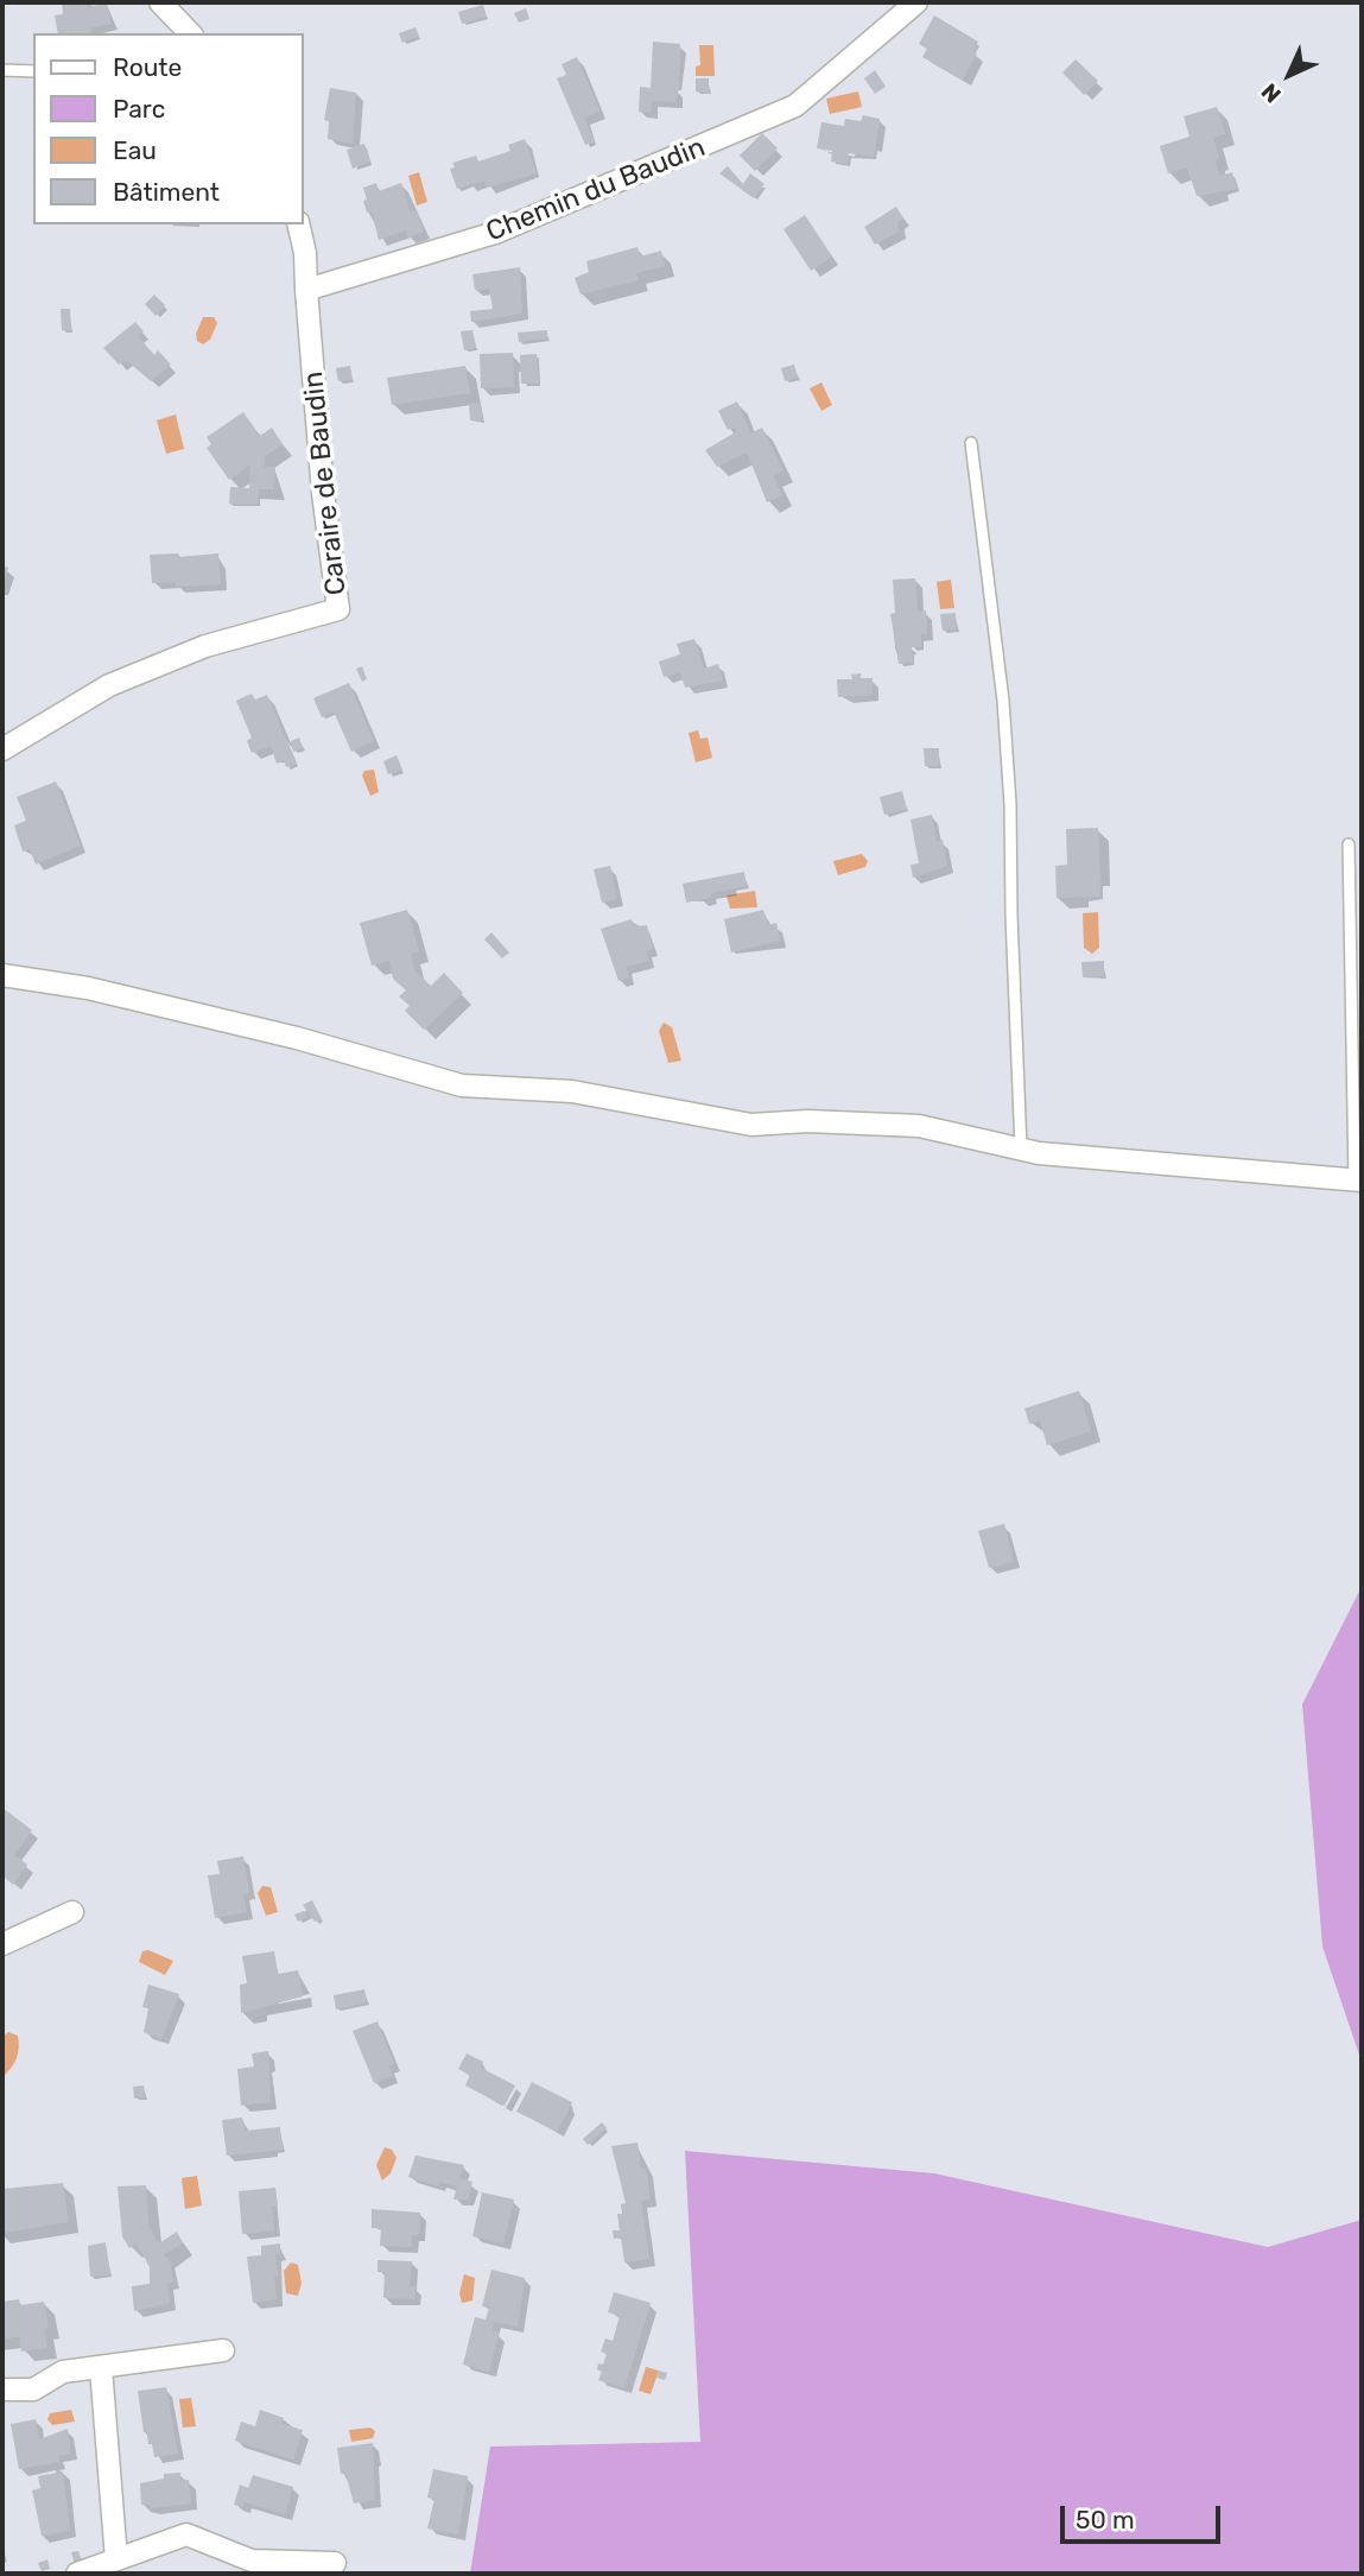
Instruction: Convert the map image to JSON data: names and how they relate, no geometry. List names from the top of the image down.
{
  "streets": {
    "street": ["Chemin du Baudin", "Caraire de Baudin"]
  },
  "crossings": [
    ["Chemin du Baudin", "Caraire de Baudin"]
  ],
  "legend": [
    "Route",
    "Parc",
    "Eau",
    "Bâtiment"
  ],
  "scale_bar": "50 m",
  "north": "bottom left"
}
